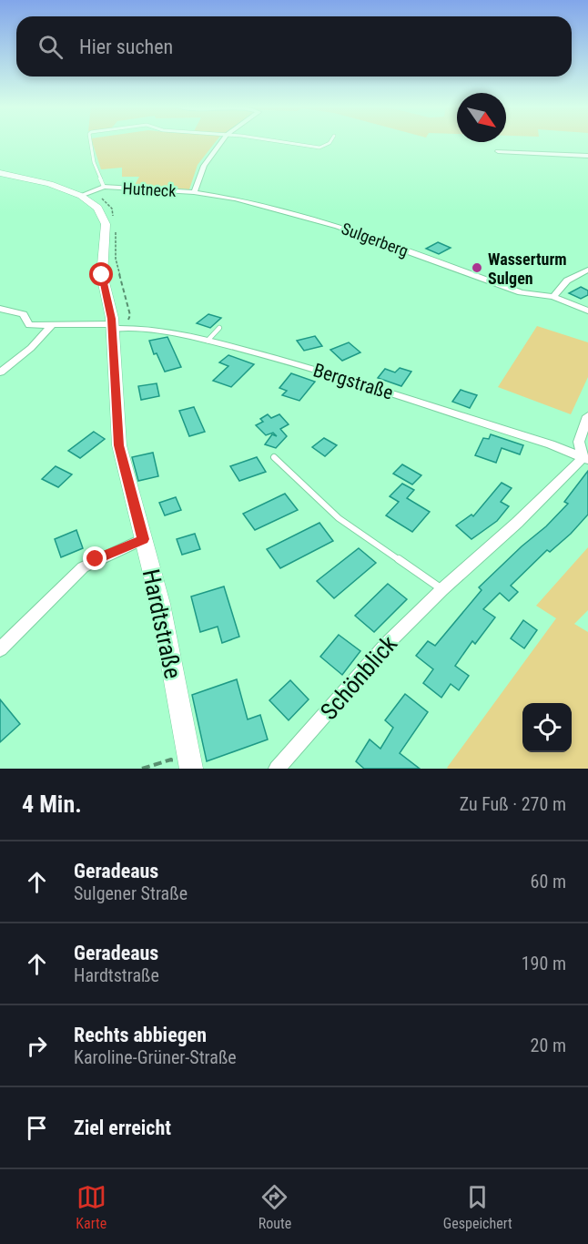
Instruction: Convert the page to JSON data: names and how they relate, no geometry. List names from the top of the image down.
{
  "streets": {
    "main road": ["Hardtstraße"],
    "street": [
      "Hutneck",
      "Sulgerberg",
      "Bergstraße",
      "Schönblick"
    ]
  },
  "crossings": [
    ["Hutneck", "Sulgerberg"],
    ["Hutneck", "Hardtstraße"],
    ["Bergstraße", "Hardtstraße"],
    ["Bergstraße", "Schönblick"]
  ],
  "places": ["Wasserturm Sulgen"],
  "north": "bottom right",
  "page": {
    "search": "Hier suchen",
    "heading": ["4 Min.", "Zu Fuß · 270 m"],
    "list": [
      ["Geradeaus", "Sulgener Straße", "60 m"],
      ["Geradeaus", "Hardtstraße", "190 m"],
      ["Rechts abbiegen", "Karoline-Grüner-Straße", "20 m"],
      "Ziel erreicht"
    ],
    "nav": ["Karte", "Route", "Gespeichert"]
  }
}
